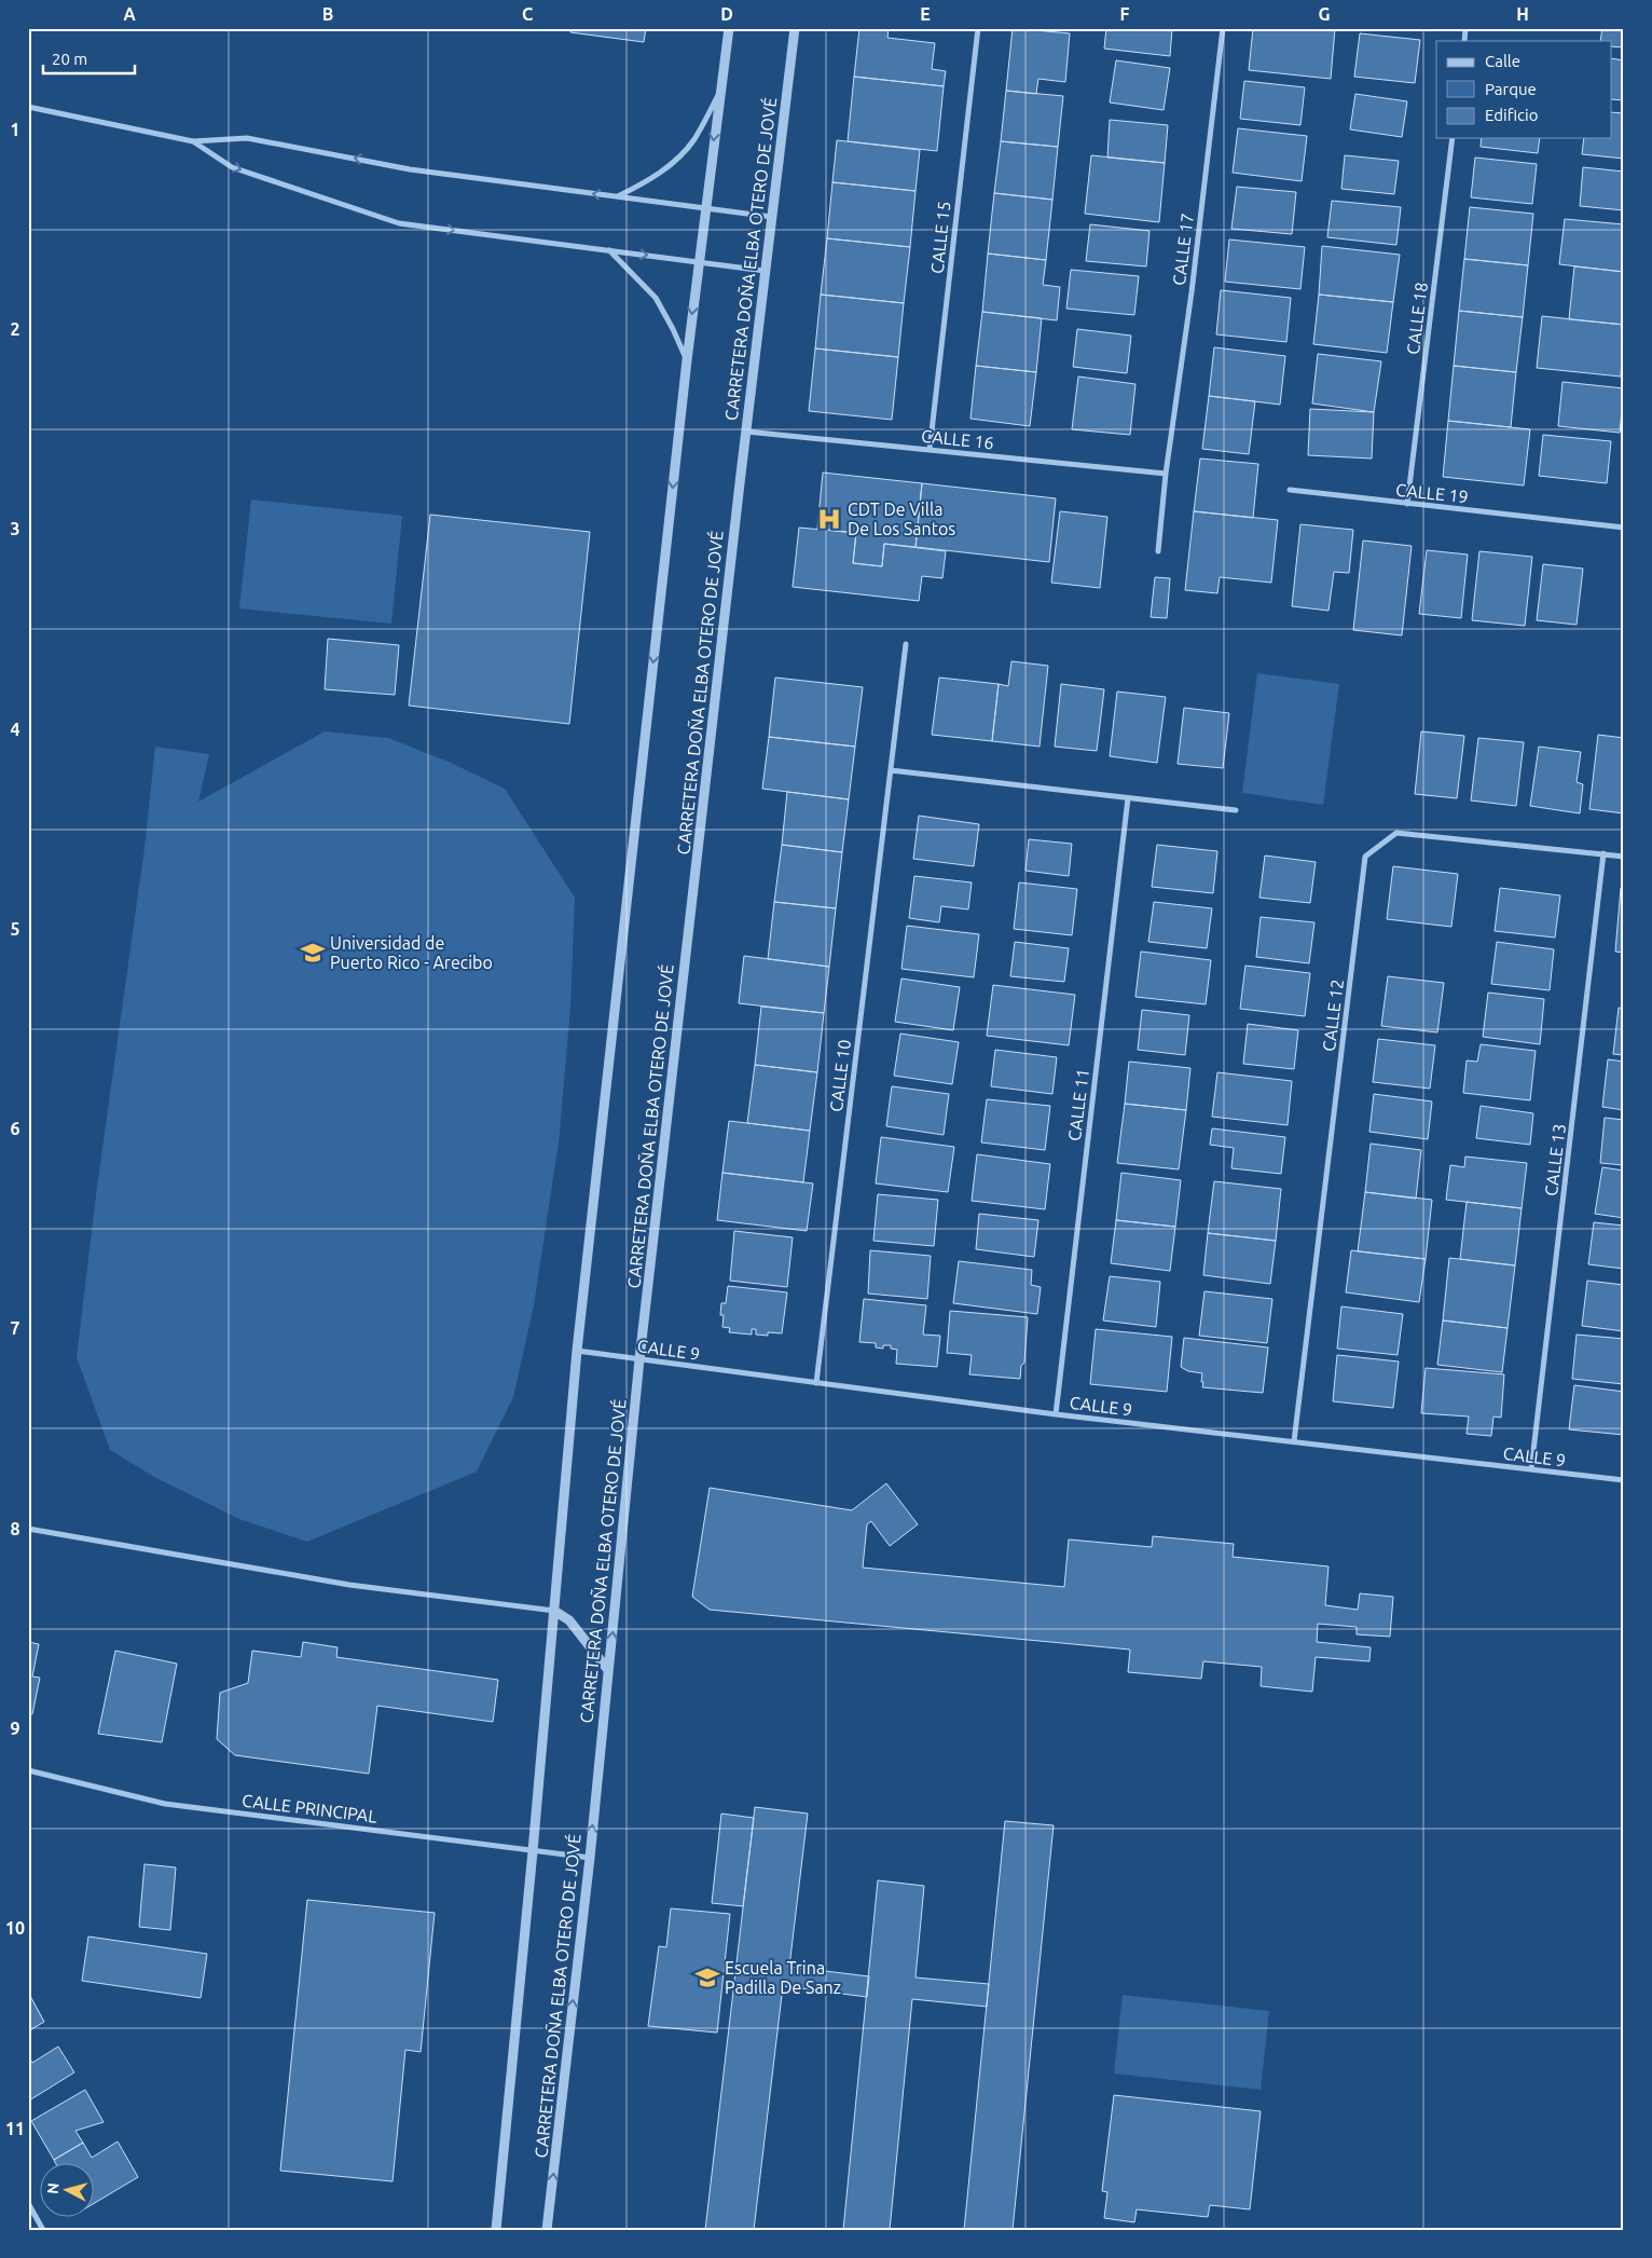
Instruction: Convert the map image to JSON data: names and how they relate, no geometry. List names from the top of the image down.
{
  "streets": {
    "street": [
      "CALLE 15",
      "CALLE 17",
      "CARRETERA DOÑA ELBA OTERO DE JOVÉ",
      "CALLE 18",
      "CALLE 16",
      "CALLE 19",
      "CALLE 12",
      "CALLE 10",
      "CALLE 11",
      "CALLE 13",
      "CALLE 9",
      "CALLE PRINCIPAL"
    ]
  },
  "crossings": [
    ["CALLE 15", "CALLE 16"],
    ["CALLE 17", "CALLE 16"],
    ["CARRETERA DOÑA ELBA OTERO DE JOVÉ", "CALLE 16"],
    ["CARRETERA DOÑA ELBA OTERO DE JOVÉ", "CALLE 9"],
    ["CARRETERA DOÑA ELBA OTERO DE JOVÉ", "CALLE PRINCIPAL"],
    ["CALLE 18", "CALLE 19"],
    ["CALLE 12", "CALLE 13"],
    ["CALLE 12", "CALLE 9"],
    ["CALLE 10", "CALLE 9"],
    ["CALLE 11", "CALLE 9"],
    ["CALLE 13", "CALLE 9"]
  ],
  "places": {
    "hospital": ["CDT De Villa De Los Santos"],
    "school or university": ["Universidad de Puerto Rico - Arecibo", "Escuela Trina Padilla De Sanz"]
  },
  "legend": ["Calle", "Parque", "Edificio"],
  "scale_bar": "20 m",
  "north": "left",
  "grid": {
    "columns": [
      "A",
      "B",
      "C",
      "D",
      "E",
      "F",
      "G",
      "H"
    ],
    "rows": [
      "1",
      "2",
      "3",
      "4",
      "5",
      "6",
      "7",
      "8",
      "9",
      "10",
      "11"
    ]
  }
}
